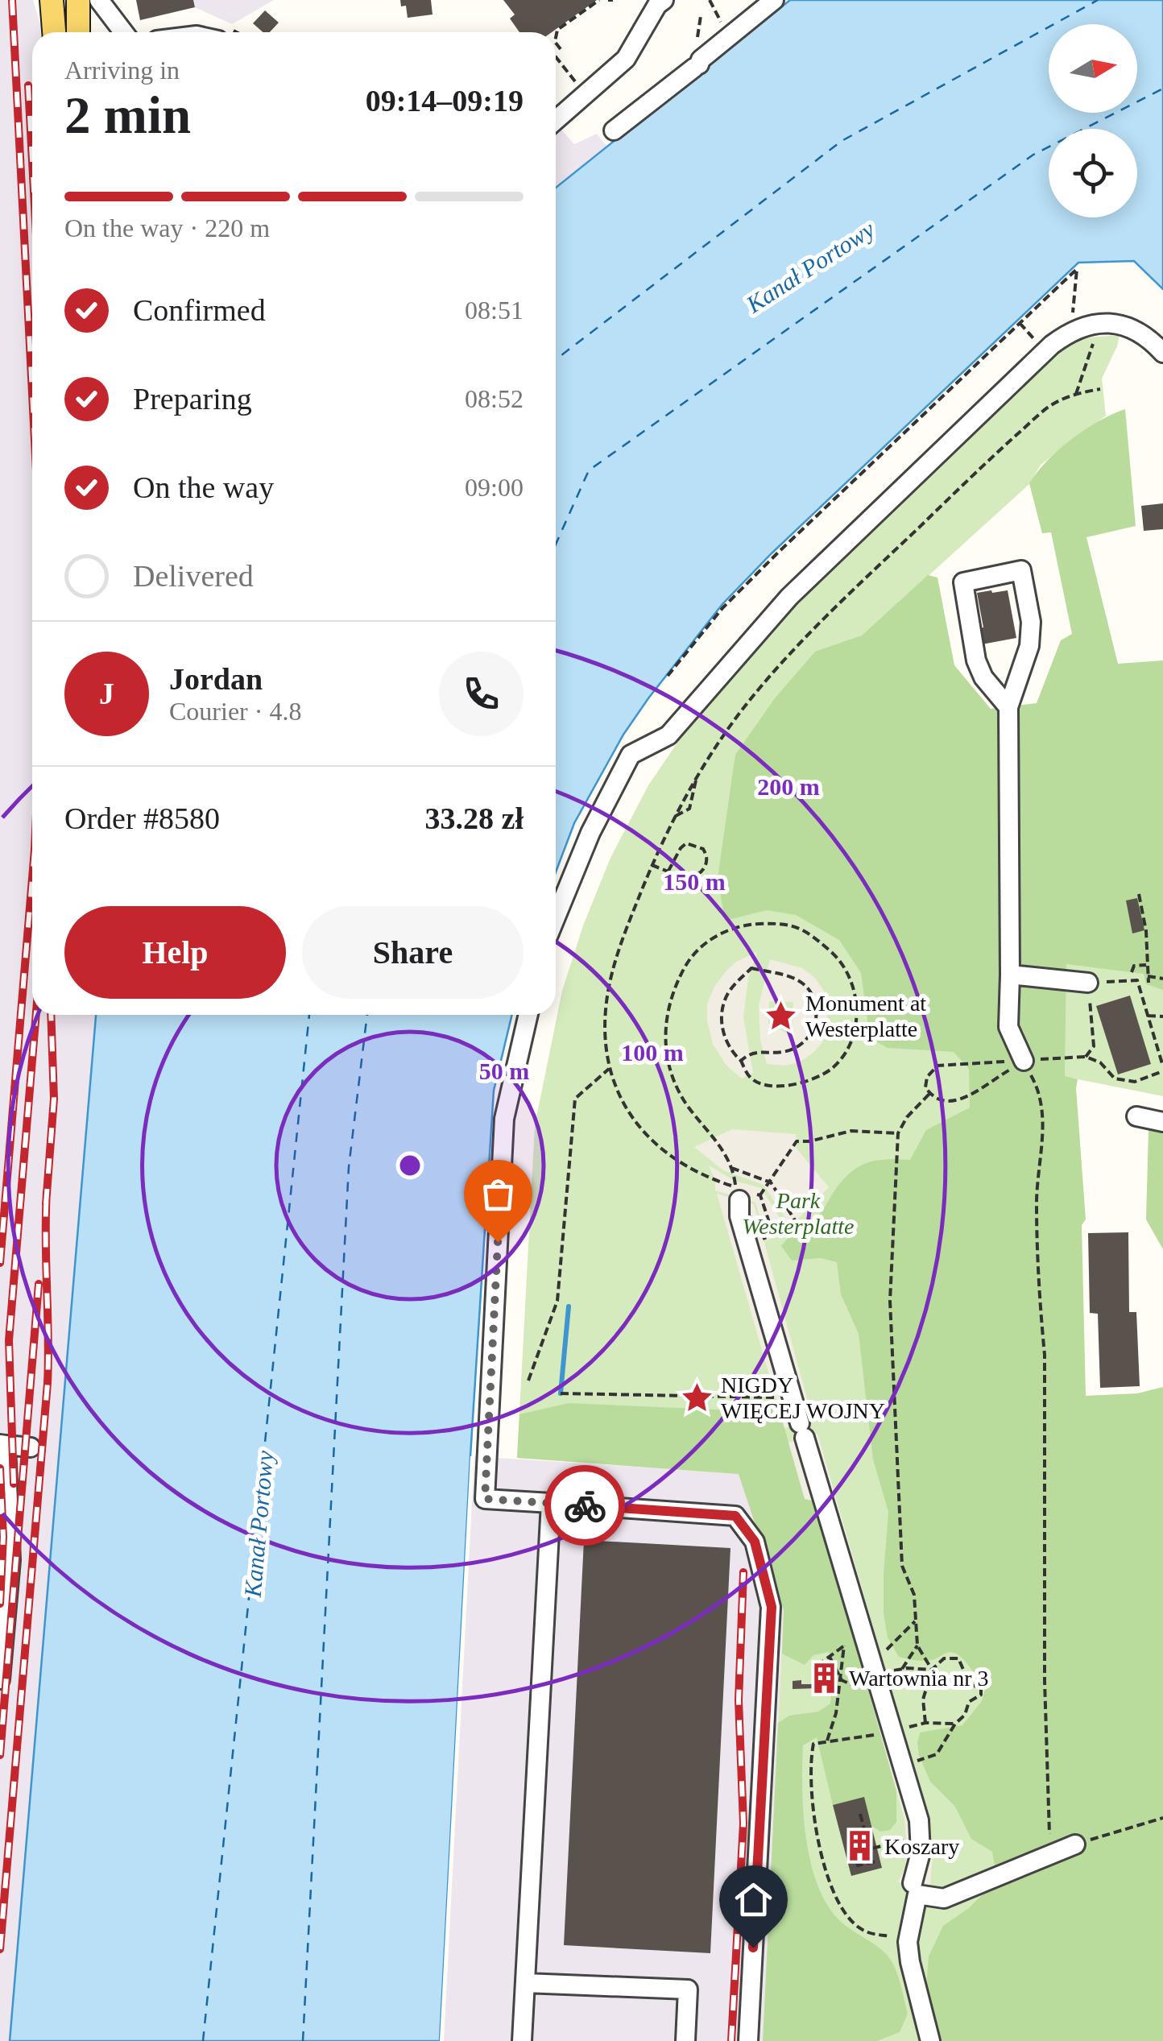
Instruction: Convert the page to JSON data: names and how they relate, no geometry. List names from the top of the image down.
{
  "water": ["Kanał Portowy"],
  "parks": ["Park Westerplatte"],
  "places": {
    "place": ["Monument at Westerplatte", "NIGDY WIĘCEJ WOJNY"],
    "building": ["Wartownia nr 3", "Koszary"]
  },
  "north": "right",
  "page": {
    "heading": ["2 min", "Arriving in", "09:14–09:19"],
    "panel": [
      "Jordan",
      "Courier · 4.8",
      "Order #8580",
      "33.28 zł"
    ],
    "bar": "On the way · 220 m",
    "list": [
      ["Confirmed", "08:51"],
      ["Preparing", "08:52"],
      ["On the way", "09:00"],
      "Delivered"
    ],
    "round": "J",
    "buttons": ["Help", "Share"]
  },
  "rings": [
    "200 m",
    "150 m",
    "100 m",
    "50 m"
  ]
}
